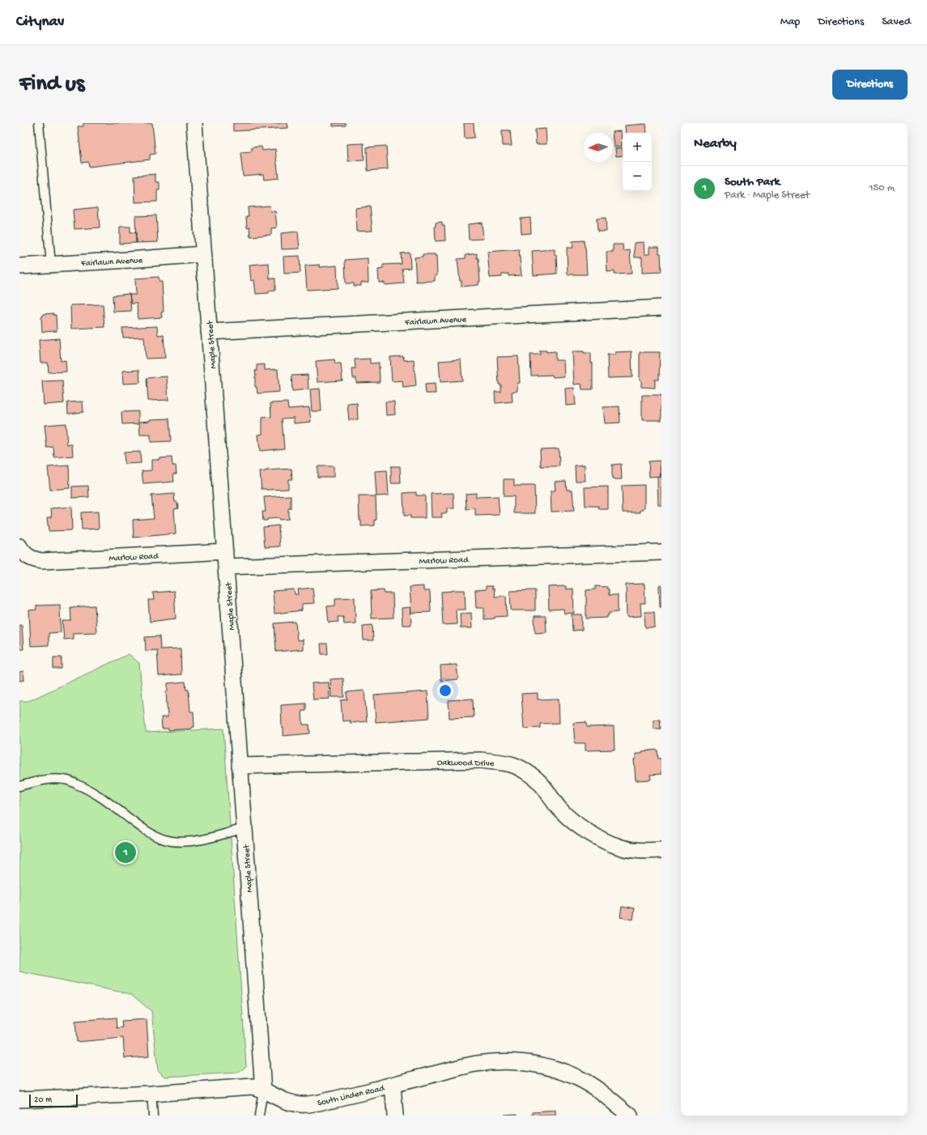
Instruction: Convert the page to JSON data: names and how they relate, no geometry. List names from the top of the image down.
{
  "streets": {
    "street": [
      "Fairlawn Avenue",
      "Maple Street",
      "Marlow Road",
      "Oakwood Drive",
      "South Linden Road"
    ]
  },
  "crossings": [
    ["Fairlawn Avenue", "Maple Street"],
    ["Maple Street", "Marlow Road"],
    ["Maple Street", "Oakwood Drive"],
    ["Maple Street", "South Linden Road"]
  ],
  "scale_bar": "20 m",
  "north": "left",
  "page": {
    "header": "Citynav",
    "nav": ["Map", "Directions", "Saved"],
    "buttons": "Directions",
    "title": "Find us",
    "heading": "Nearby",
    "map_buttons": ["+", "−"],
    "list": [
      {
        "mark": "1",
        "name": "South Park",
        "note": "Park · Maple Street",
        "value": "150 m"
      }
    ],
    "pins": "1",
    "scale": "20 m"
  }
}
